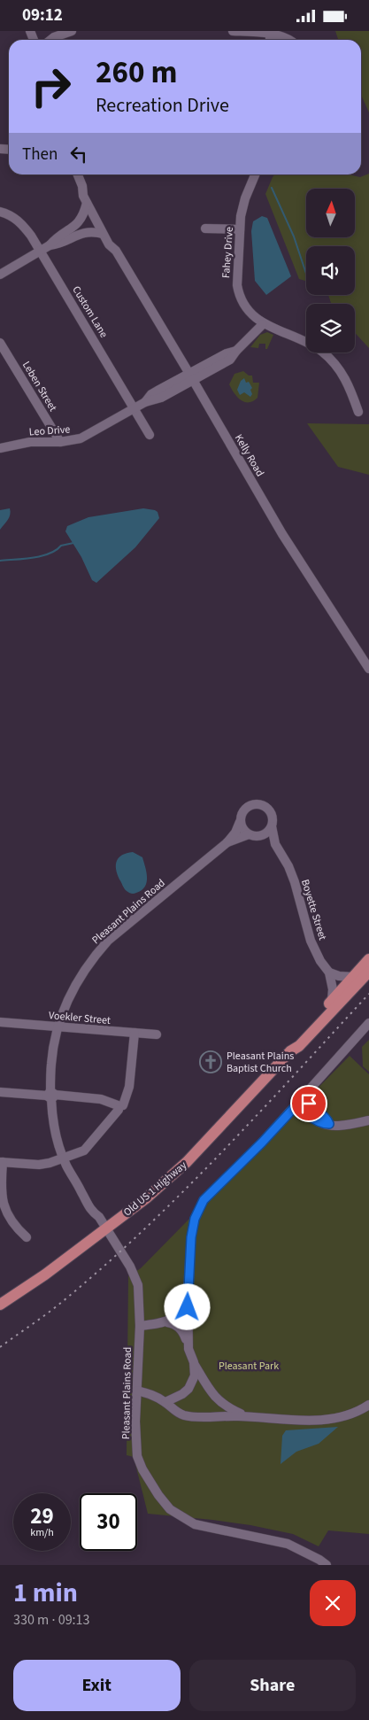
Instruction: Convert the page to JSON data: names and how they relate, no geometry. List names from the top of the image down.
{
  "streets": {
    "main road": ["Old US 1 Highway"],
    "street": [
      "Fahey Drive",
      "Custom Lane",
      "Leben Street",
      "Leo Drive",
      "Kelly Road",
      "Boyette Street",
      "Pleasant Plains Road",
      "Voekler Street"
    ]
  },
  "crossings": [
    ["Fahey Drive", "Leo Drive"],
    ["Custom Lane", "Leo Drive"],
    ["Leben Street", "Leo Drive"],
    ["Leo Drive", "Kelly Road"],
    ["Boyette Street", "Pleasant Plains Road"],
    ["Boyette Street", "Old US 1 Highway"],
    ["Pleasant Plains Road", "Voekler Street"],
    ["Pleasant Plains Road", "Old US 1 Highway"]
  ],
  "parks": ["Pleasant Park"],
  "places": {
    "church": ["Pleasant Plains Baptist Church"]
  },
  "north": "top",
  "page": {
    "status": "09:12",
    "turn": ["260 m", "Recreation Drive"],
    "then": "Then",
    "speed": "29 km/h",
    "limit": "30",
    "heading": ["1 min", "330 m · 09:13"],
    "buttons": ["Exit", "Share"]
  }
}
